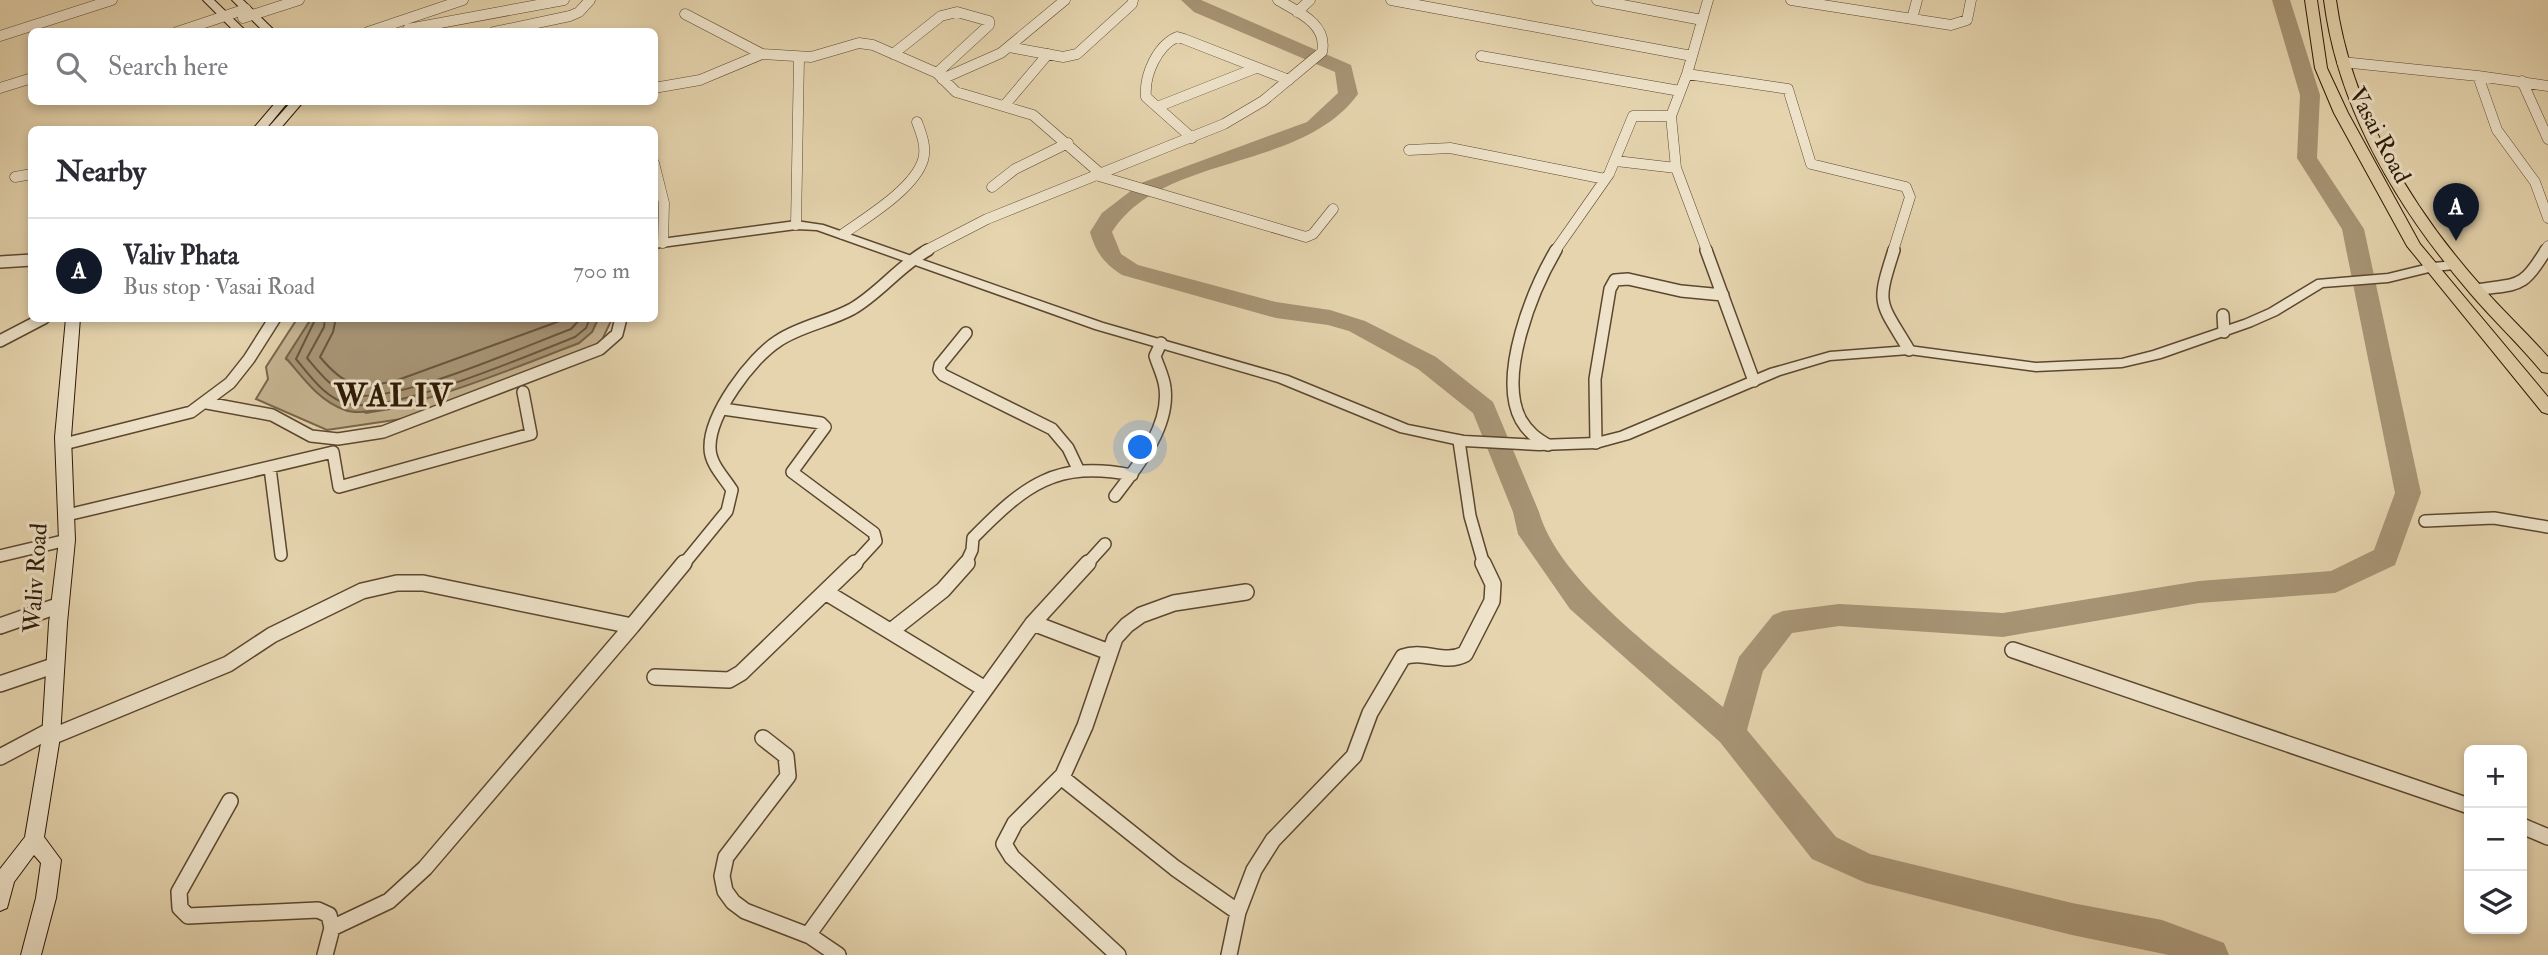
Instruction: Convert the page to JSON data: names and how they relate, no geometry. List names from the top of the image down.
{
  "streets": {
    "main road": ["Vasai Road", "Waliv Road"]
  },
  "districts": ["WALIV"],
  "page": {
    "search": "Search here",
    "heading": "Nearby",
    "pins": "A",
    "list": [
      {
        "mark": "A",
        "name": "Valiv Phata",
        "note": "Bus stop · Vasai Road",
        "value": "700 m"
      }
    ],
    "map_buttons": ["+", "−"]
  }
}
